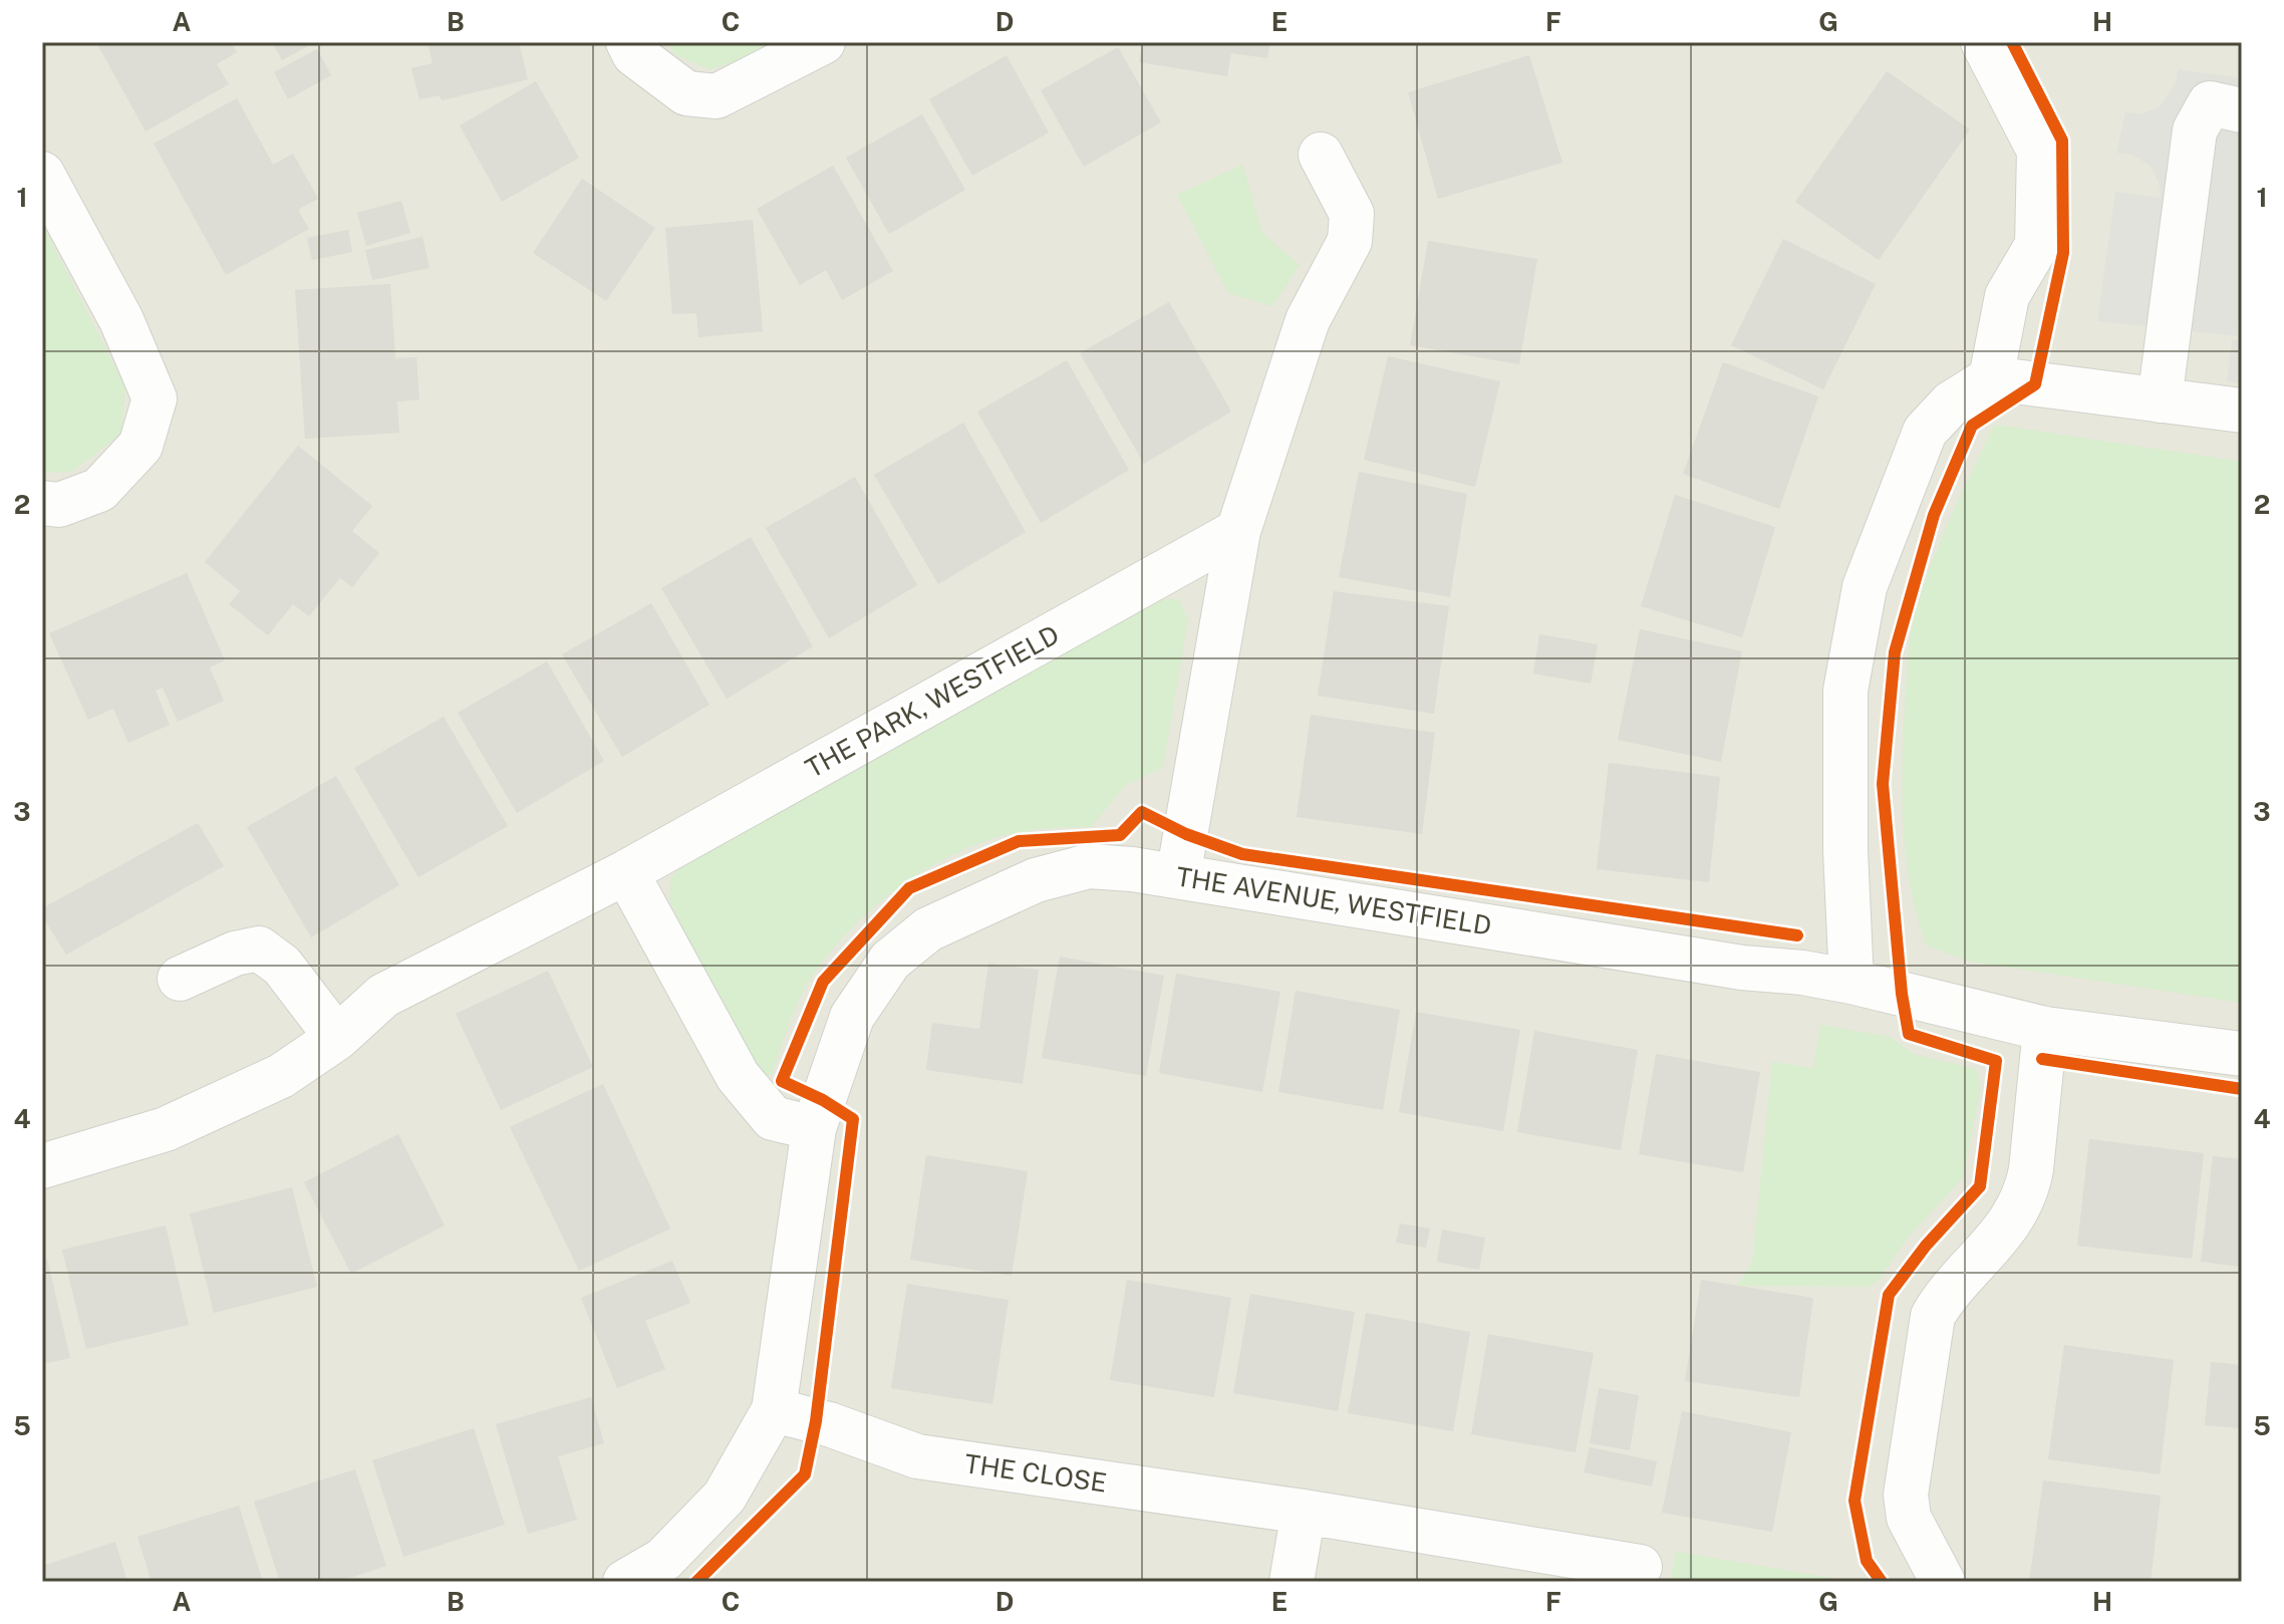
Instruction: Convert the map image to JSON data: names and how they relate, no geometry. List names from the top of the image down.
{
  "streets": {
    "street": ["THE PARK, WESTFIELD", "THE AVENUE, WESTFIELD", "THE CLOSE"]
  },
  "crossings": [
    ["THE AVENUE, WESTFIELD", "THE CLOSE"]
  ],
  "grid": {
    "columns": [
      "A",
      "B",
      "C",
      "D",
      "E",
      "F",
      "G",
      "H"
    ],
    "rows": [
      "1",
      "2",
      "3",
      "4",
      "5"
    ]
  }
}
